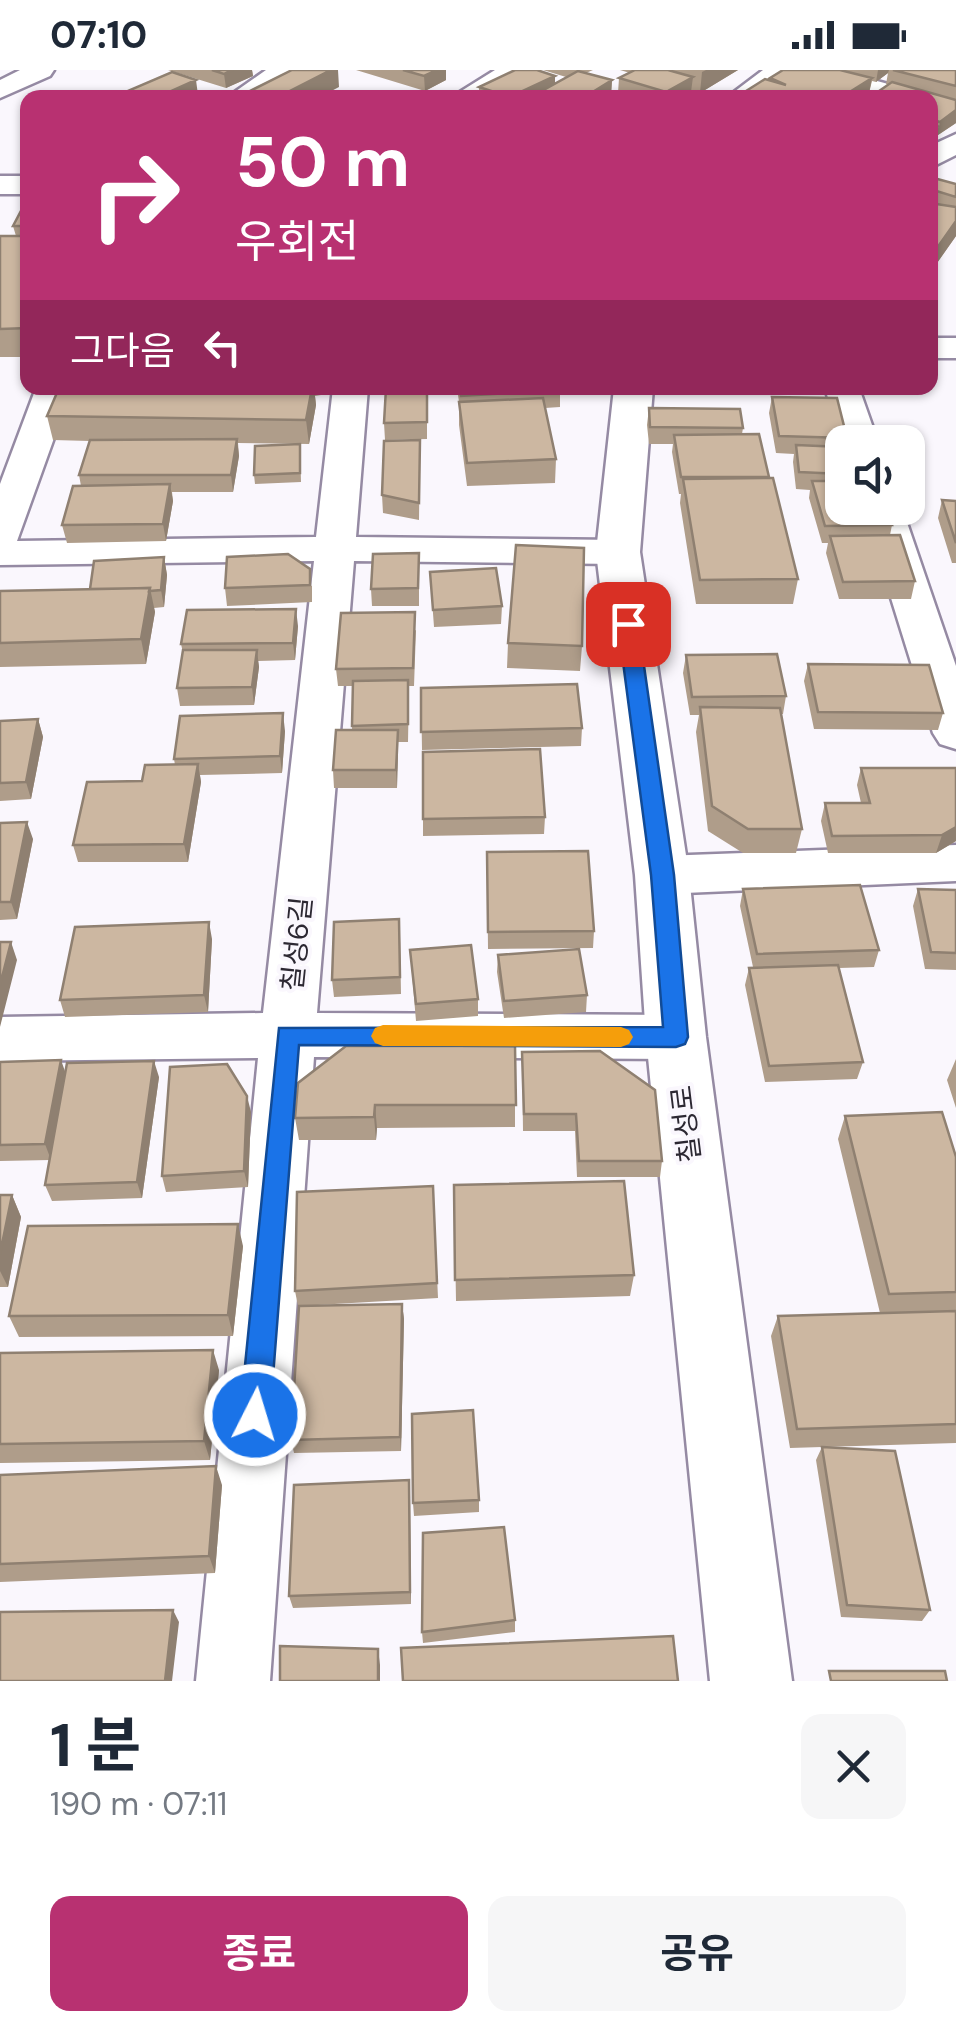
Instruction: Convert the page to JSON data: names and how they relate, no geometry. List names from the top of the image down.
{
  "streets": {
    "street": ["칠성6길", "칠성로"]
  },
  "page": {
    "status": "07:10",
    "turn": ["50 m", "우회전"],
    "then": "그다음",
    "heading": ["1 분", "190 m · 07:11"],
    "buttons": ["종료", "공유"]
  }
}
